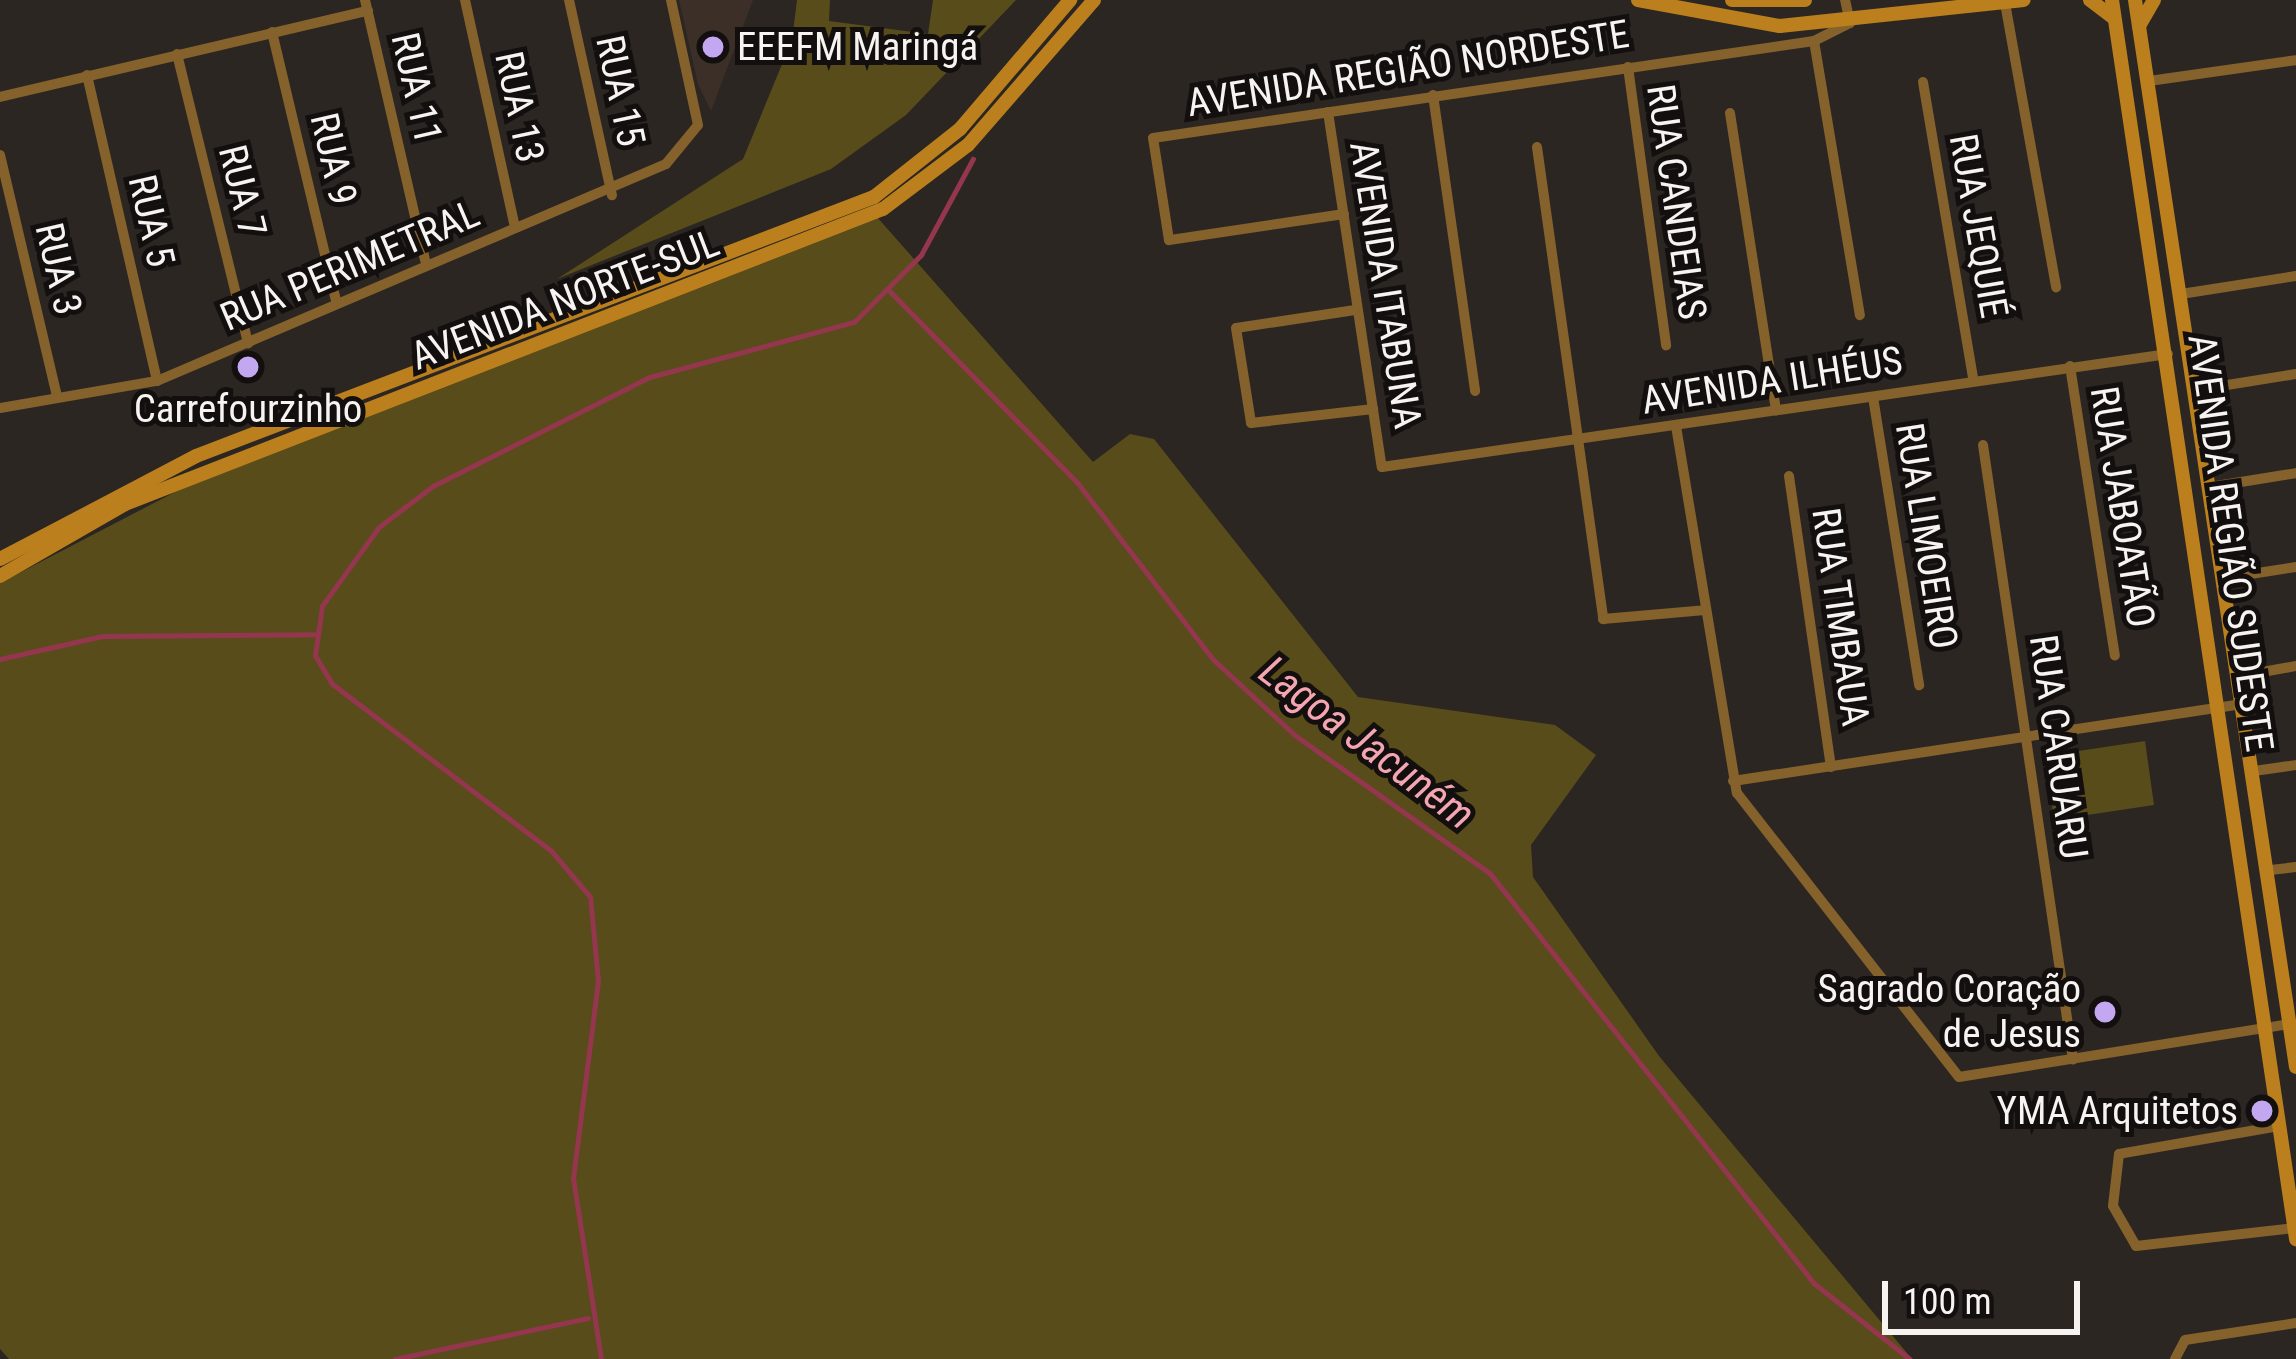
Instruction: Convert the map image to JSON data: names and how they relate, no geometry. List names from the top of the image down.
{
  "streets": {
    "main road": ["AVENIDA NORTE-SUL", "AVENIDA REGIÃO SUDESTE"],
    "street": [
      "AVENIDA REGIÃO NORDESTE",
      "RUA 11",
      "RUA 15",
      "RUA 13",
      "RUA 9",
      "RUA 7",
      "RUA CANDEIAS",
      "RUA 5",
      "RUA JEQUIÉ",
      "RUA PERIMETRAL",
      "RUA 3",
      "AVENIDA ITABUNA",
      "AVENIDA ILHÉUS",
      "RUA JABOATÃO",
      "RUA LIMOEIRO",
      "RUA TIMBAUA",
      "RUA CARUARU"
    ]
  },
  "crossings": [
    ["AVENIDA REGIÃO NORDESTE", "RUA CANDEIAS"],
    ["AVENIDA REGIÃO NORDESTE", "AVENIDA ITABUNA"],
    ["RUA 11", "RUA PERIMETRAL"],
    ["RUA 15", "RUA PERIMETRAL"],
    ["RUA 13", "RUA PERIMETRAL"],
    ["RUA 9", "RUA PERIMETRAL"],
    ["RUA 7", "RUA PERIMETRAL"],
    ["RUA 5", "RUA PERIMETRAL"],
    ["RUA JEQUIÉ", "AVENIDA ILHÉUS"],
    ["RUA PERIMETRAL", "RUA 3"],
    ["AVENIDA ITABUNA", "AVENIDA ILHÉUS"],
    ["AVENIDA ILHÉUS", "RUA JABOATÃO"],
    ["AVENIDA ILHÉUS", "RUA LIMOEIRO"],
    ["AVENIDA ILHÉUS", "AVENIDA REGIÃO SUDESTE"]
  ],
  "water": ["Lagoa Jacuném"],
  "places": [
    "EEEFM Maringá",
    "Carrefourzinho",
    "Sagrado Coração de Jesus",
    "YMA Arquitetos"
  ],
  "scale_bar": "100 m"
}
